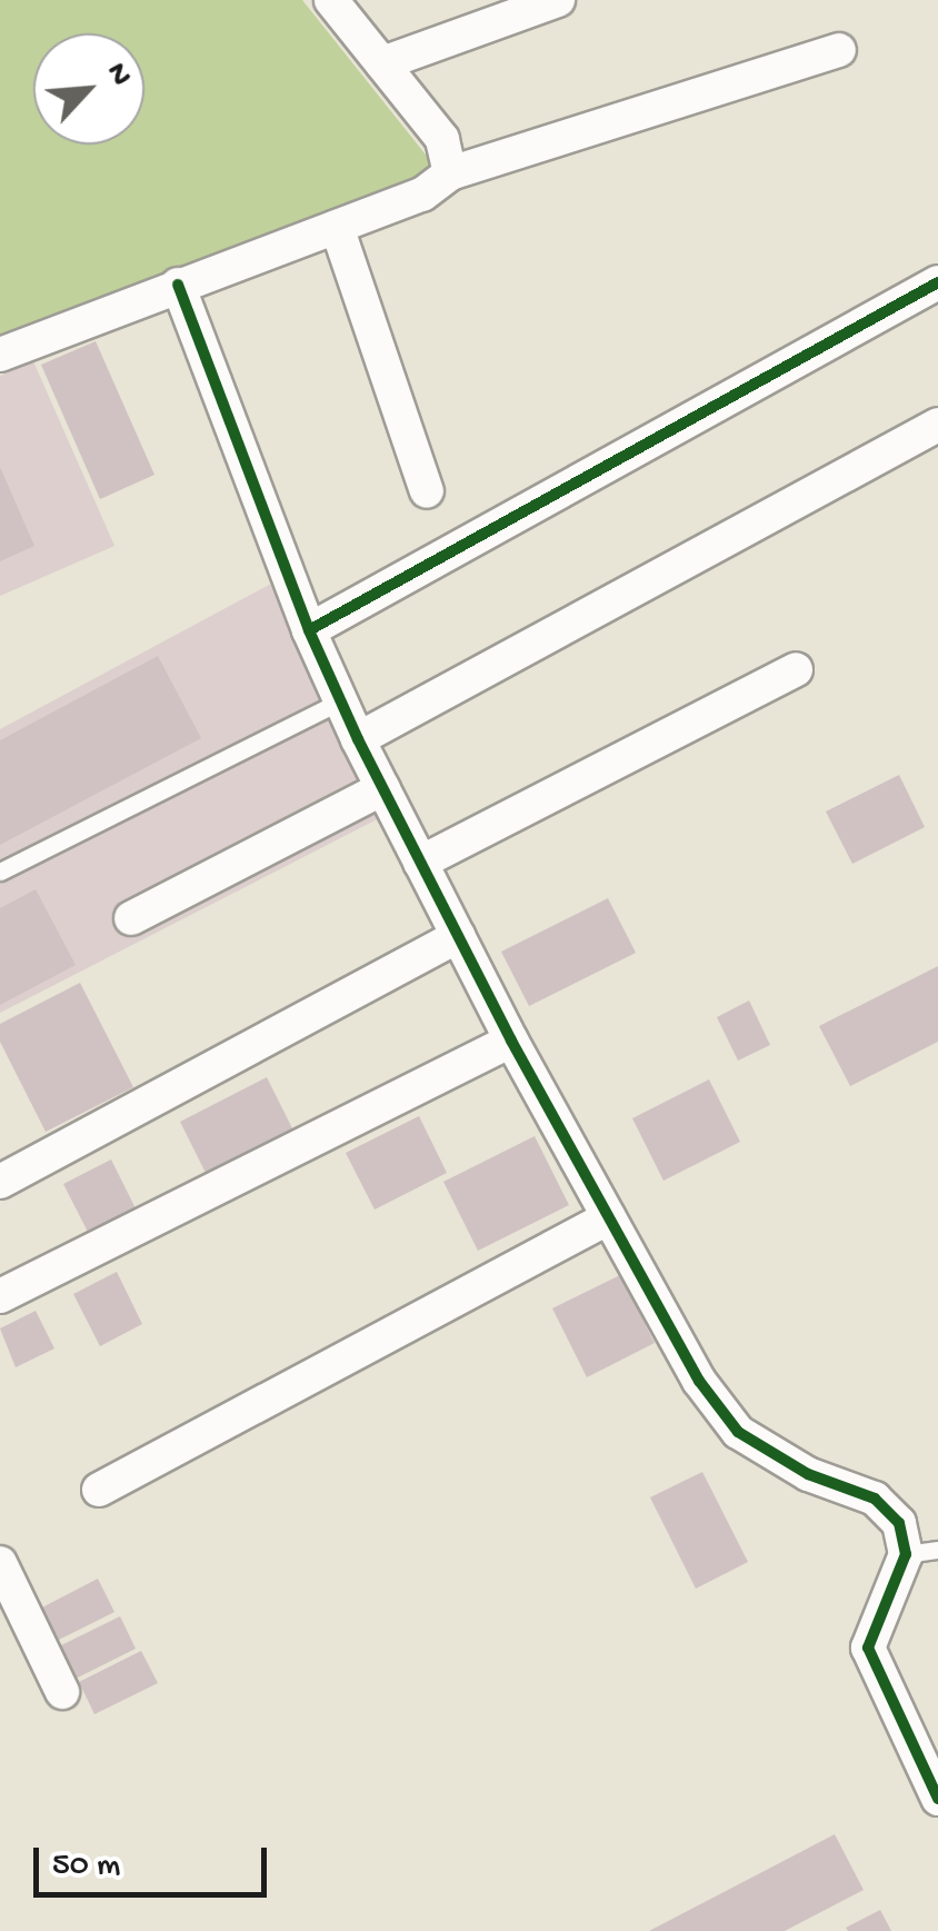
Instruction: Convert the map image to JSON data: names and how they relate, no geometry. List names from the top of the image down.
{
  "scale_bar": "50 m",
  "north": "top right"
}
